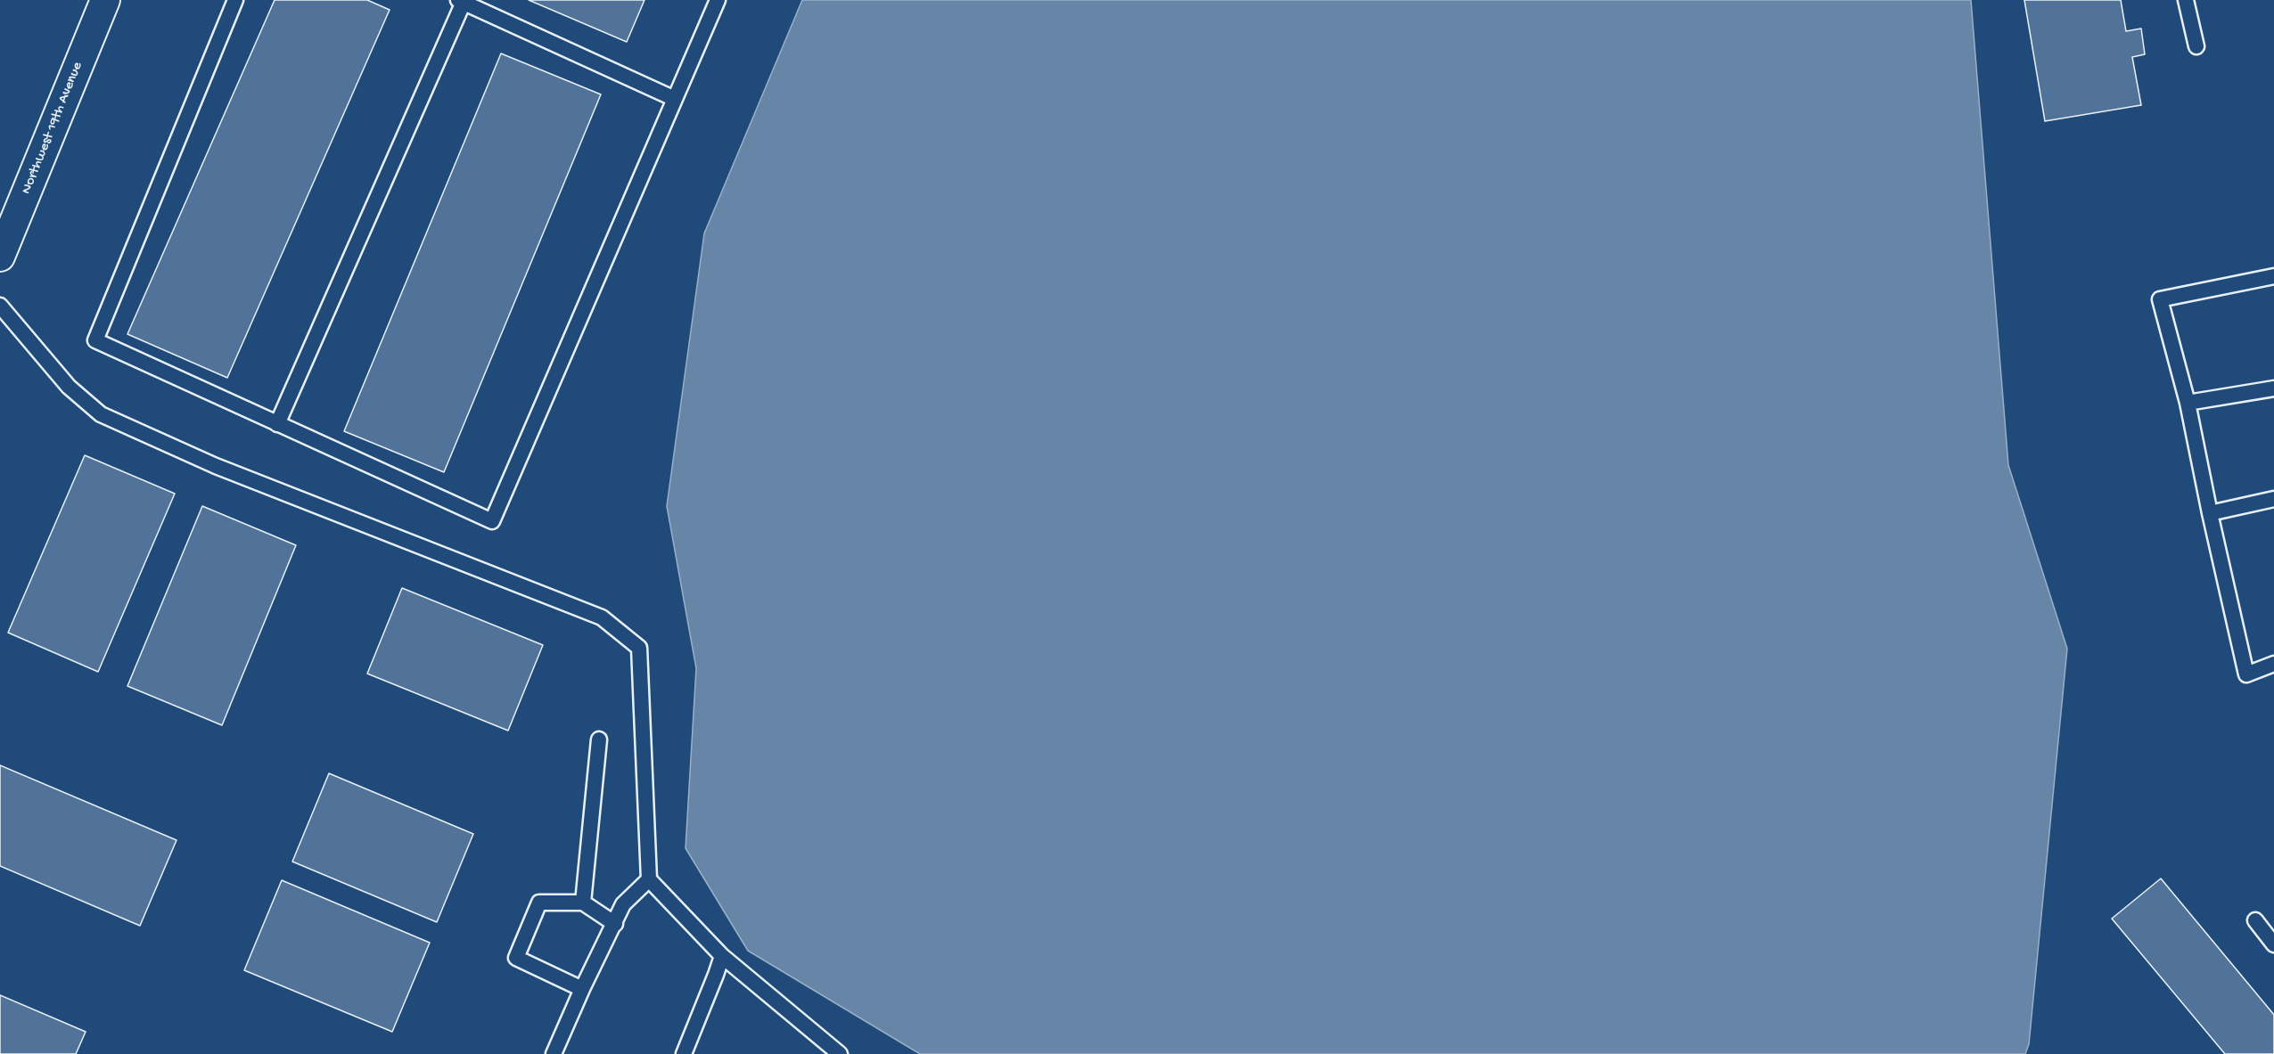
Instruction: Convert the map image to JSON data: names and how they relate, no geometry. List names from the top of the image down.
{
  "streets": {
    "street": ["Northwest 19th Avenue"]
  }
}
